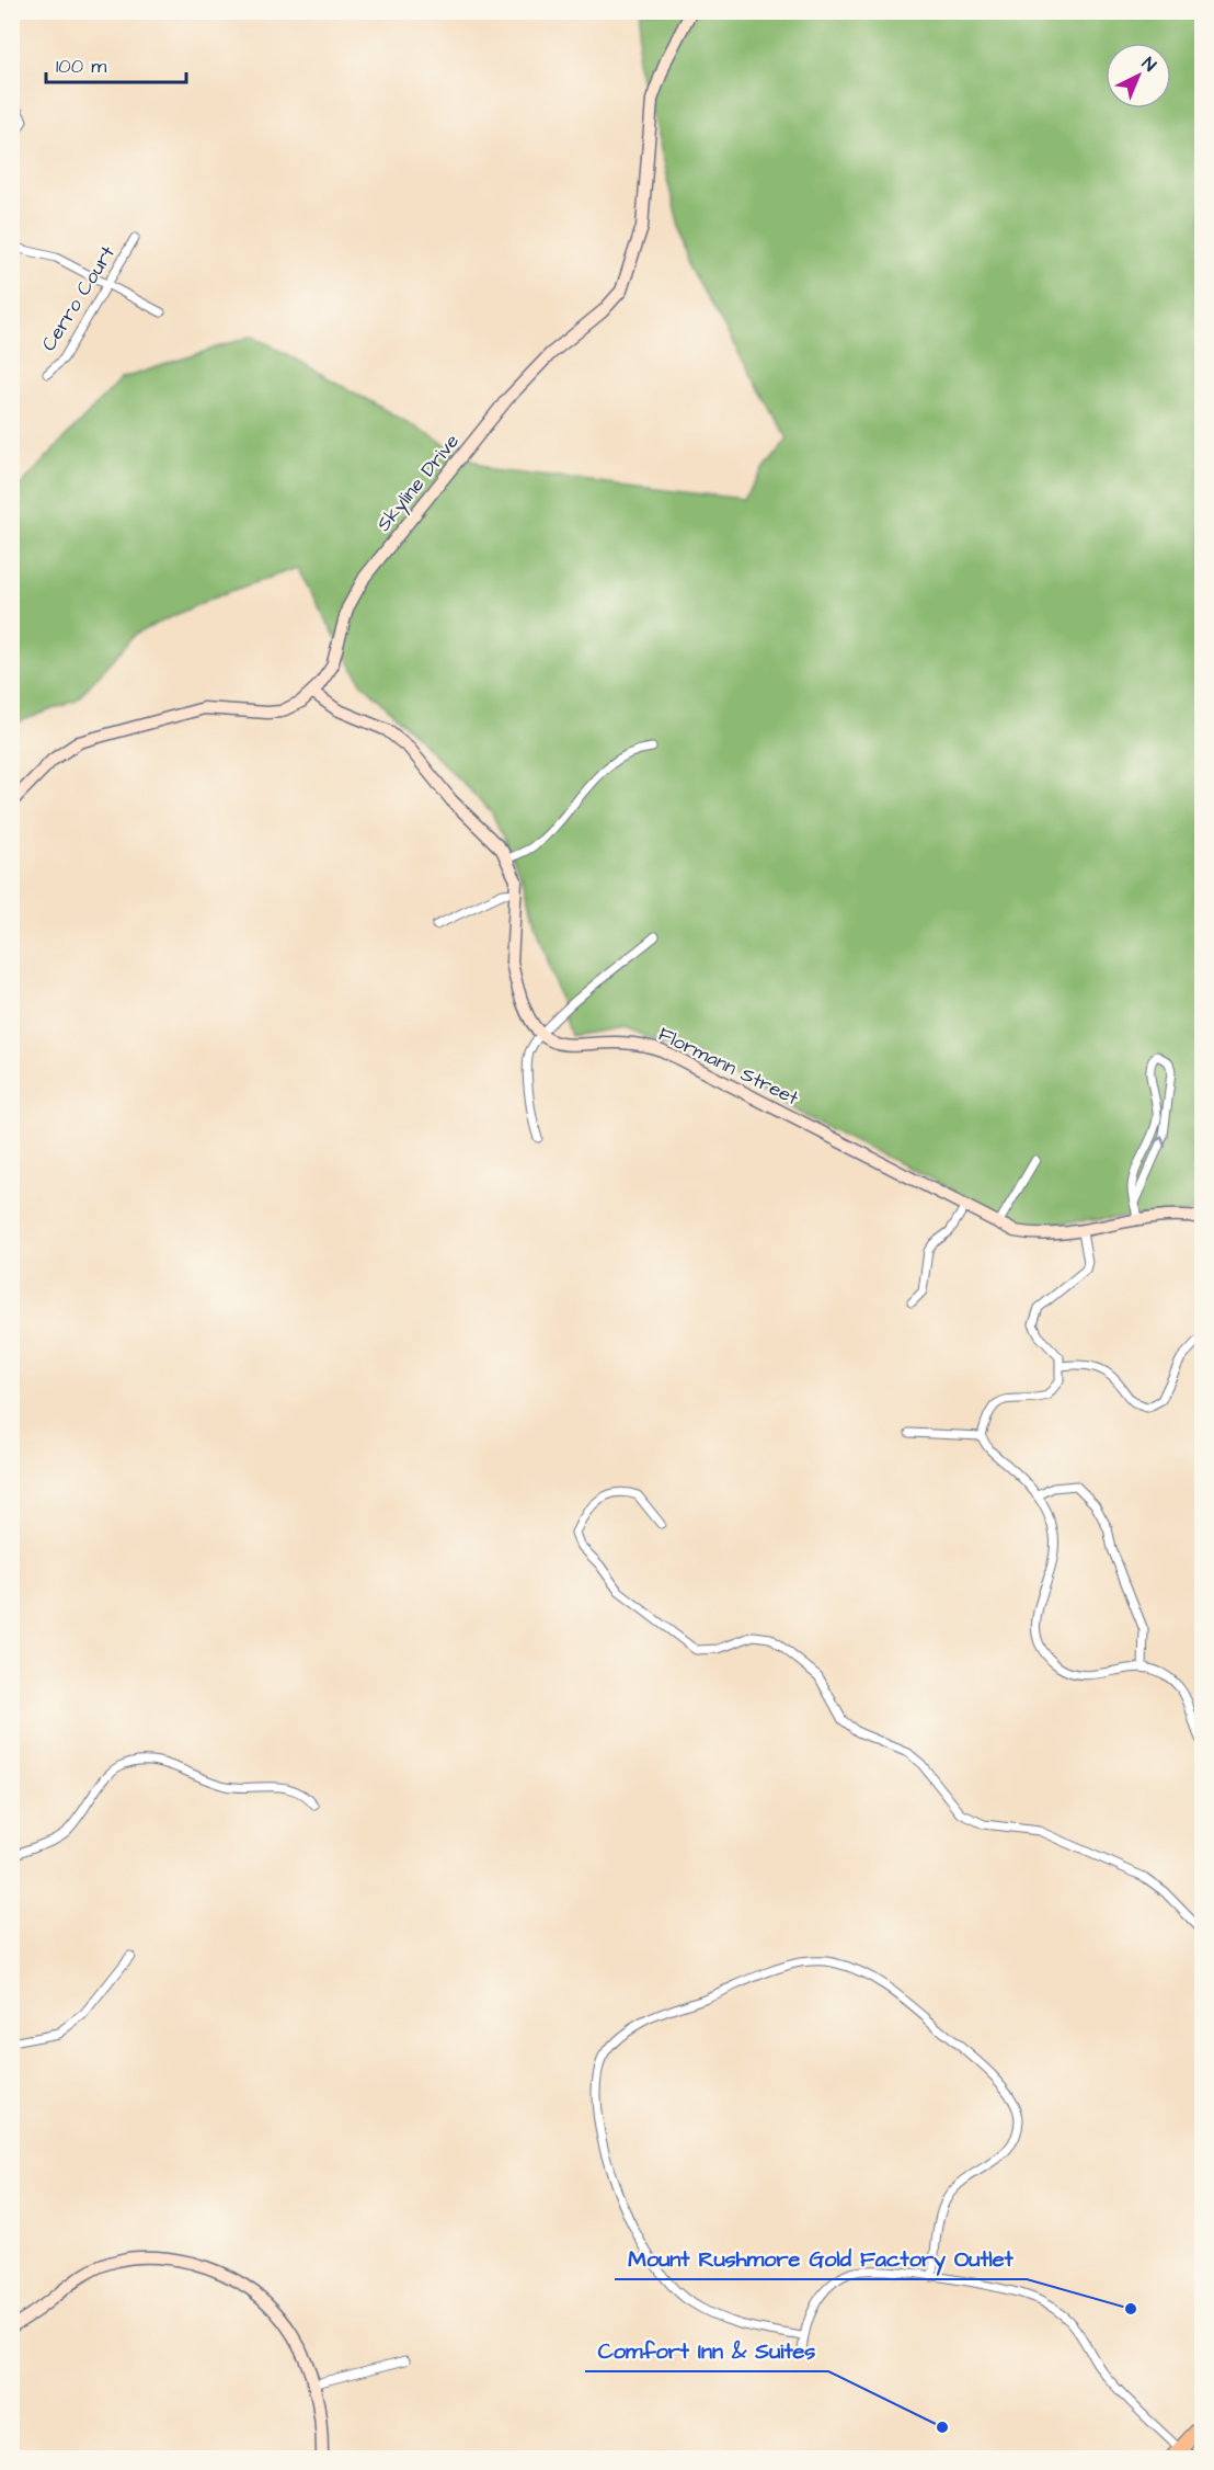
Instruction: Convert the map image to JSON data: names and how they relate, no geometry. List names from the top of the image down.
{
  "streets": {
    "street": ["Cerro Court", "Skyline Drive", "Flormann Street"]
  },
  "places": ["Mount Rushmore Gold Factory Outlet", "Comfort Inn & Suites"],
  "scale_bar": "100 m",
  "north": "top right"
}
